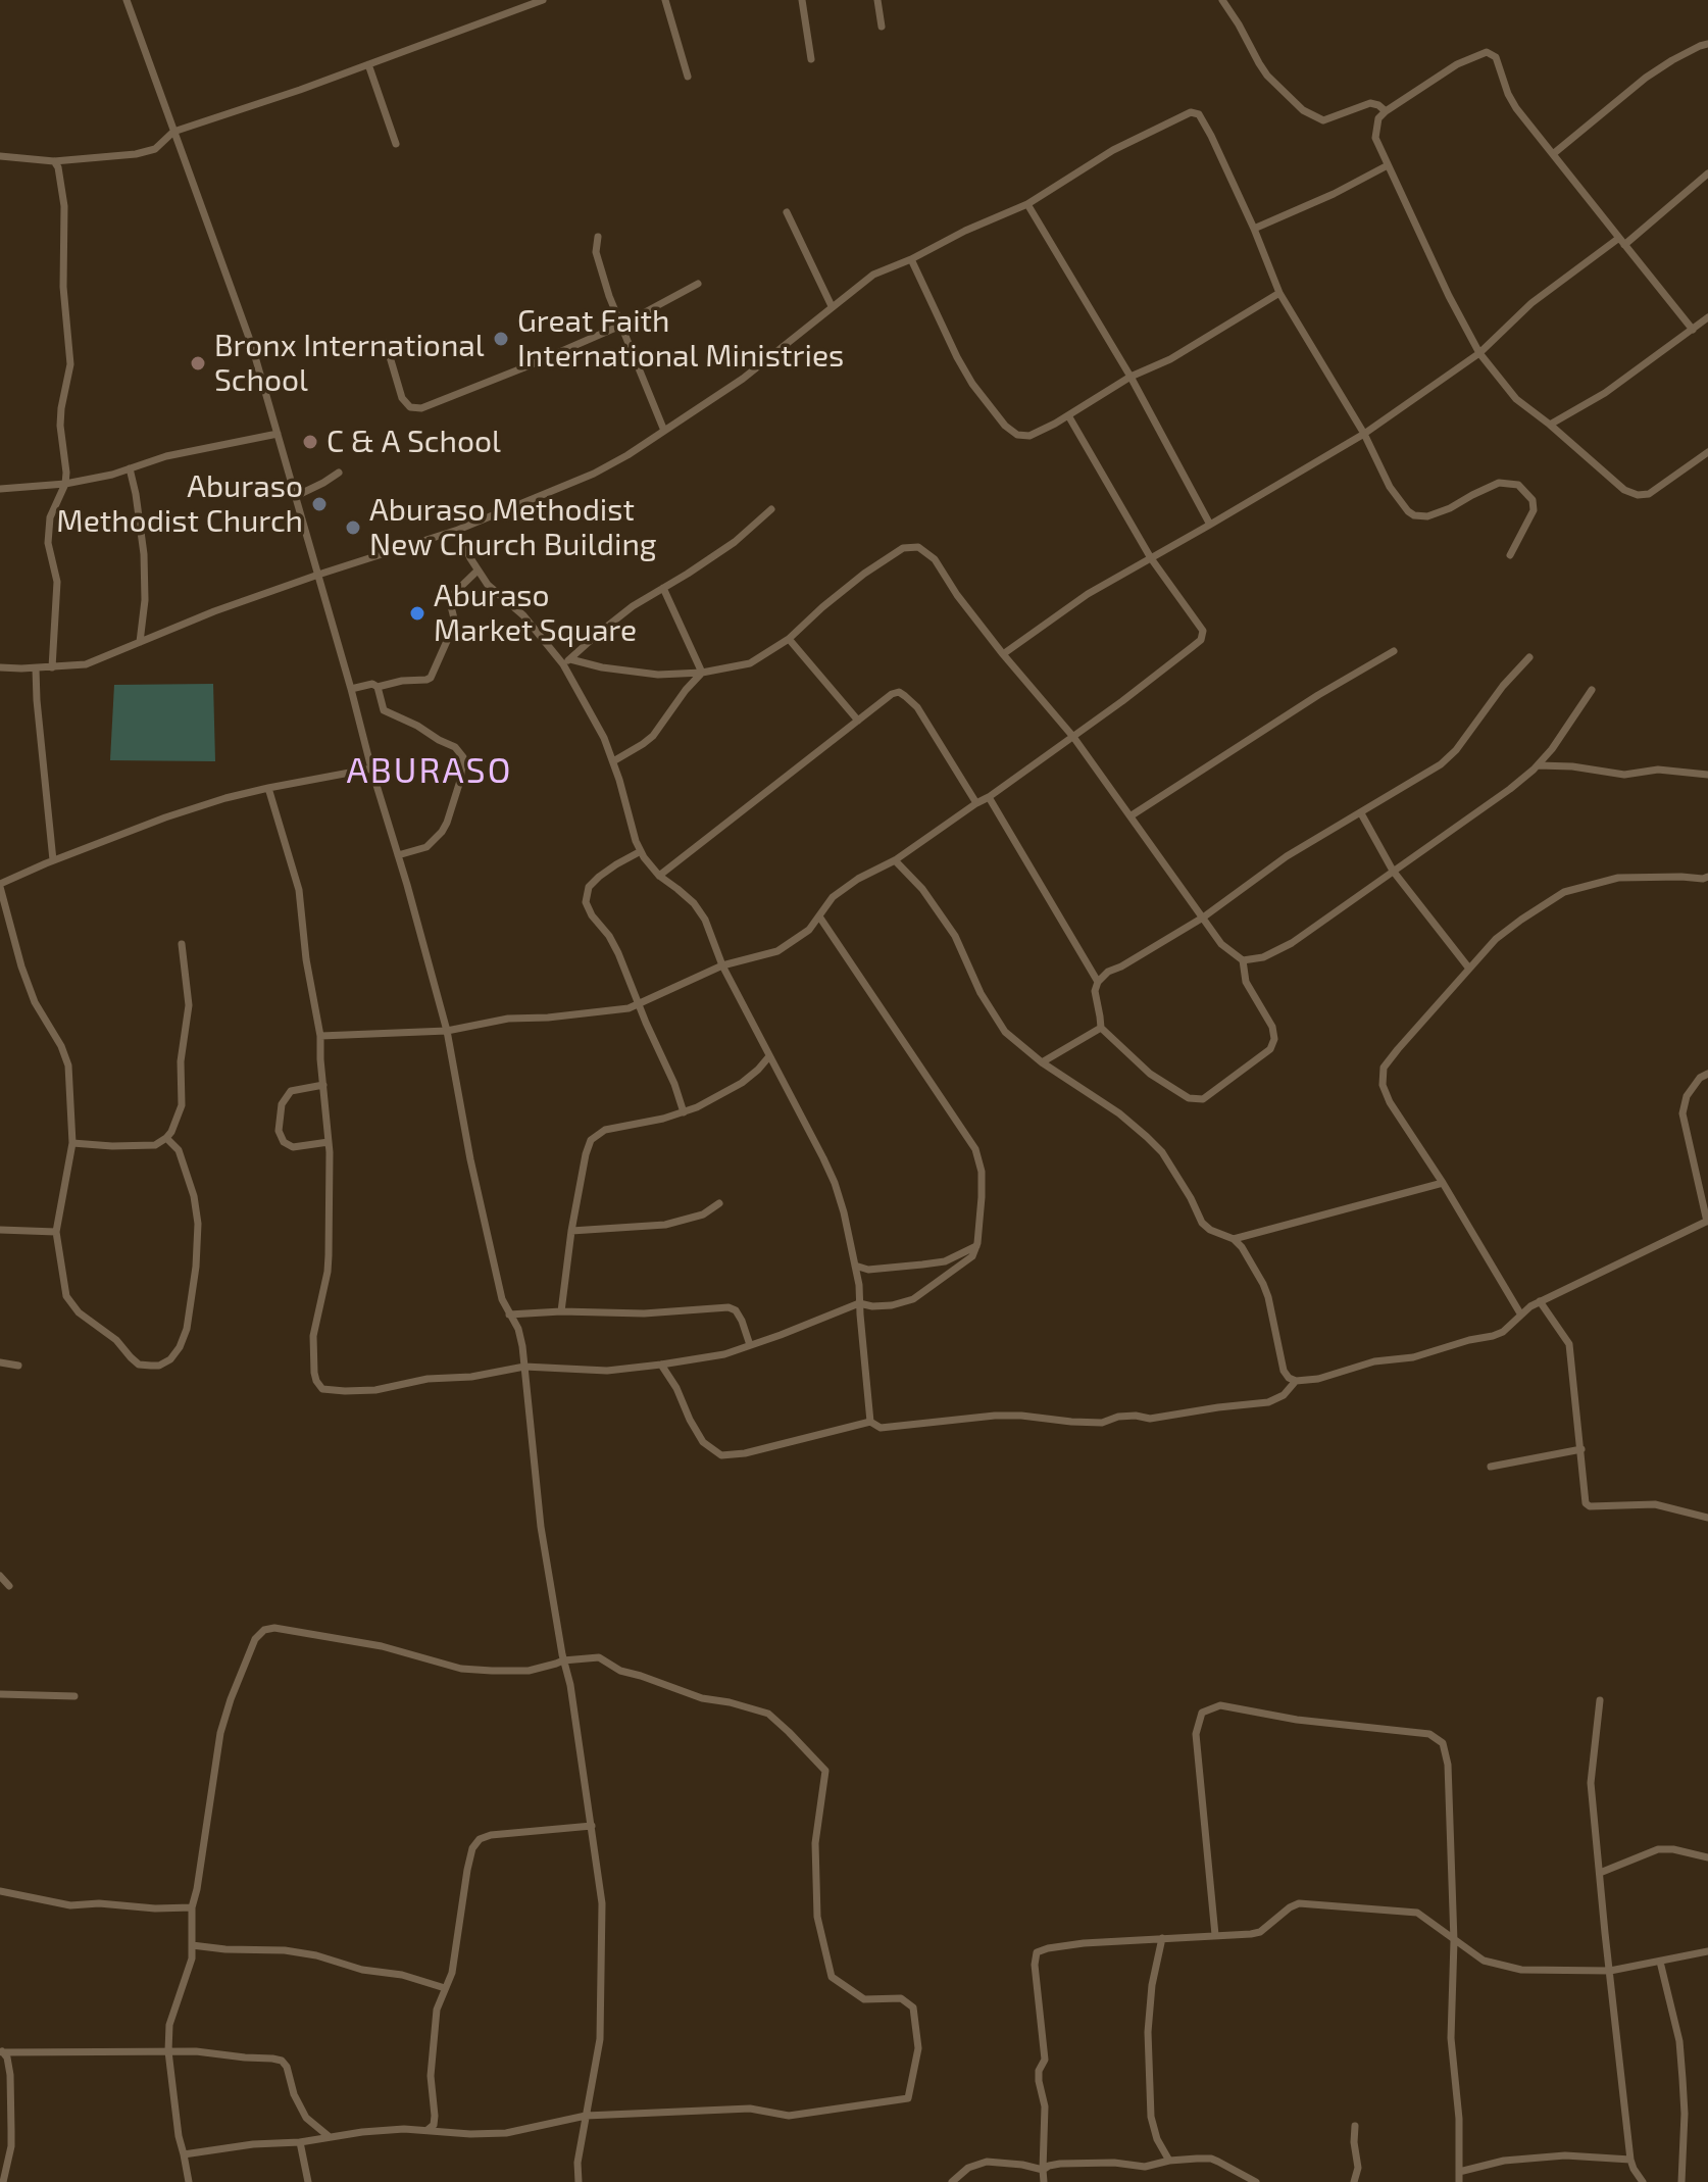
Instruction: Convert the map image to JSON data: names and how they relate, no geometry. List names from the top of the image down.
{
  "districts": ["ABURASO"],
  "places": [
    "Great Faith International Ministries",
    "Bronx International School",
    "C & A School",
    "Aburaso Methodist Church",
    "Aburaso Methodist New Church Building",
    "Aburaso Market Square"
  ]
}
